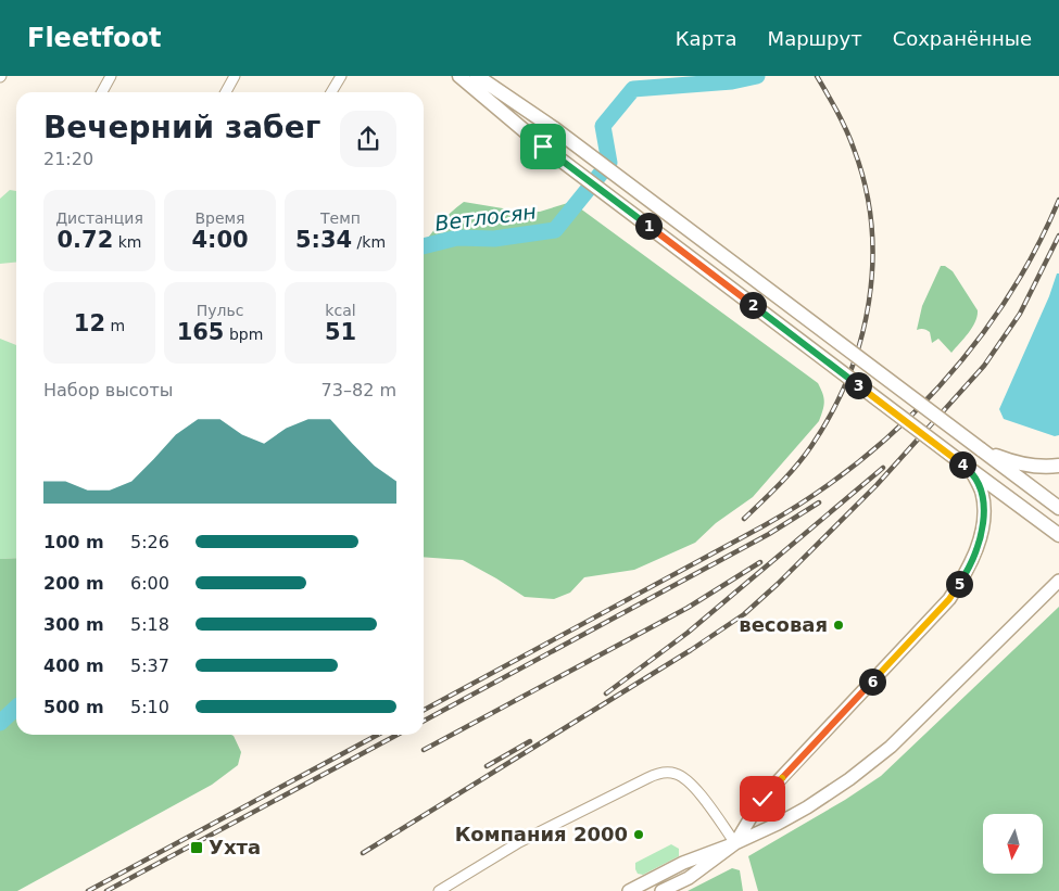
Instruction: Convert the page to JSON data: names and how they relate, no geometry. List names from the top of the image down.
{
  "water": ["Ветлосян"],
  "places": {
    "other": ["весовая", "Компания 2000"],
    "transit": ["Ухта"]
  },
  "north": "bottom",
  "page": {
    "header": "Fleetfoot",
    "nav": ["Карта", "Маршрут", "Сохранённые"],
    "heading": ["Вечерний забег", "21:20"],
    "stats": [
      ["Дистанция", "0.72 km"],
      ["Время", "4:00"],
      ["Темп", "5:34 /km"],
      ["12 m"],
      ["Пульс", "165 bpm"],
      ["kcal", "51"]
    ],
    "pins": [
      "1",
      "2",
      "3",
      "4",
      "5",
      "6"
    ],
    "chart": ["Набор высоты", "73–82 m"],
    "list": [
      {
        "name": "100 m",
        "note": "5:26"
      },
      {
        "name": "200 m",
        "note": "6:00"
      },
      {
        "name": "300 m",
        "note": "5:18"
      },
      {
        "name": "400 m",
        "note": "5:37"
      },
      {
        "name": "500 m",
        "note": "5:10"
      }
    ]
  }
}
